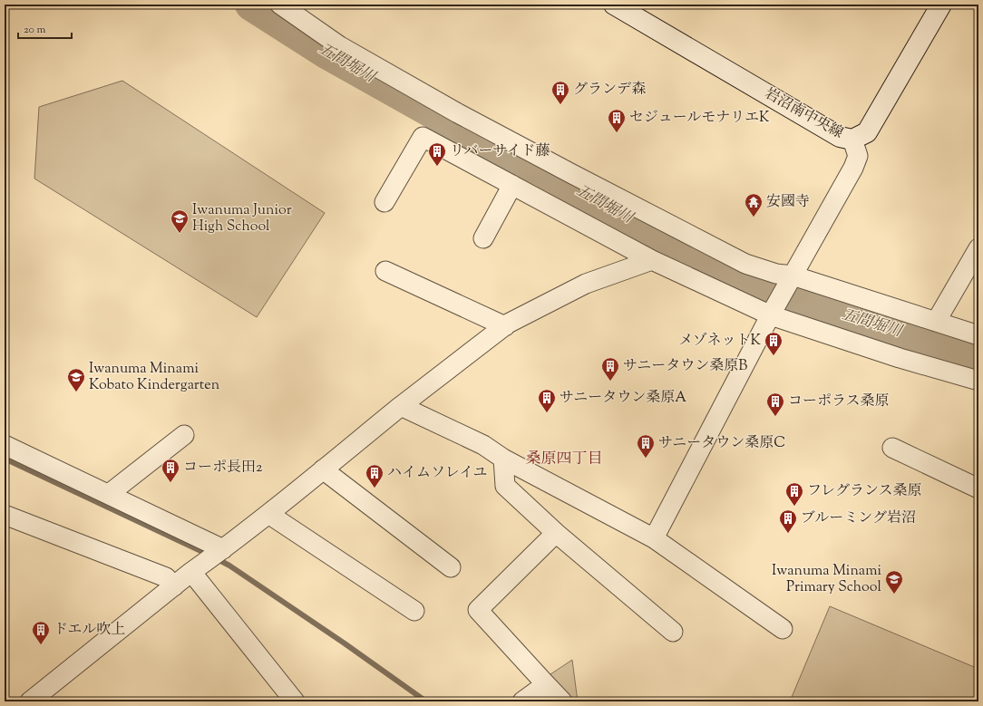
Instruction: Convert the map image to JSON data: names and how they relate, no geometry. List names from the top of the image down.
{
  "streets": {
    "street": ["岩沼南中央線"]
  },
  "districts": ["桑原四丁目"],
  "water": ["五間堀川"],
  "places": {
    "building": [
      "グランデ森",
      "セジュールモナリエK",
      "リバーサイド藤",
      "メゾネットK",
      "サニータウン桑原B",
      "サニータウン桑原A",
      "コーポラス桑原",
      "サニータウン桑原C",
      "コーポ長田2",
      "ハイムソレイユ",
      "フレグランス桑原",
      "ブルーミング岩沼",
      "ドエル吹上"
    ],
    "temple": ["安國寺"],
    "school or university": ["Iwanuma Junior High School", "Iwanuma Minami Kobato Kindergarten", "Iwanuma Minami Primary School"]
  },
  "scale_bar": "20 m"
}
